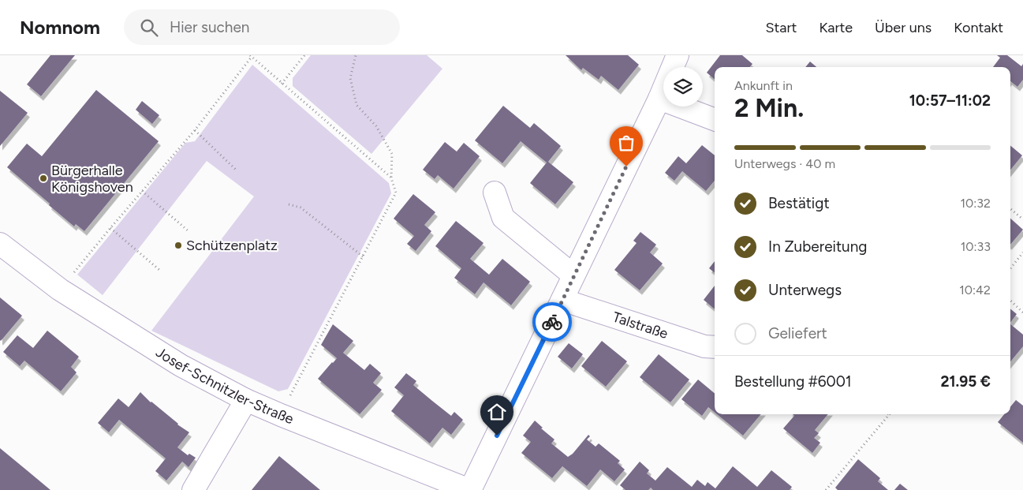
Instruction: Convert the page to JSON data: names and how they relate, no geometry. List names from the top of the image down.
{
  "streets": {
    "street": ["Talstraße", "Josef-Schnitzler-Straße"]
  },
  "places": ["Bürgerhalle Königshoven", "Schützenplatz"],
  "page": {
    "header": "Nomnom",
    "search": "Hier suchen",
    "nav": [
      "Start",
      "Karte",
      "Über uns",
      "Kontakt"
    ],
    "heading": ["2 Min.", "Ankunft in", "10:57–11:02"],
    "panel": ["Bestellung #6001", "21.95 €"],
    "bar": "Unterwegs · 40 m",
    "list": [
      ["Bestätigt", "10:32"],
      ["In Zubereitung", "10:33"],
      ["Unterwegs", "10:42"],
      "Geliefert"
    ]
  }
}
